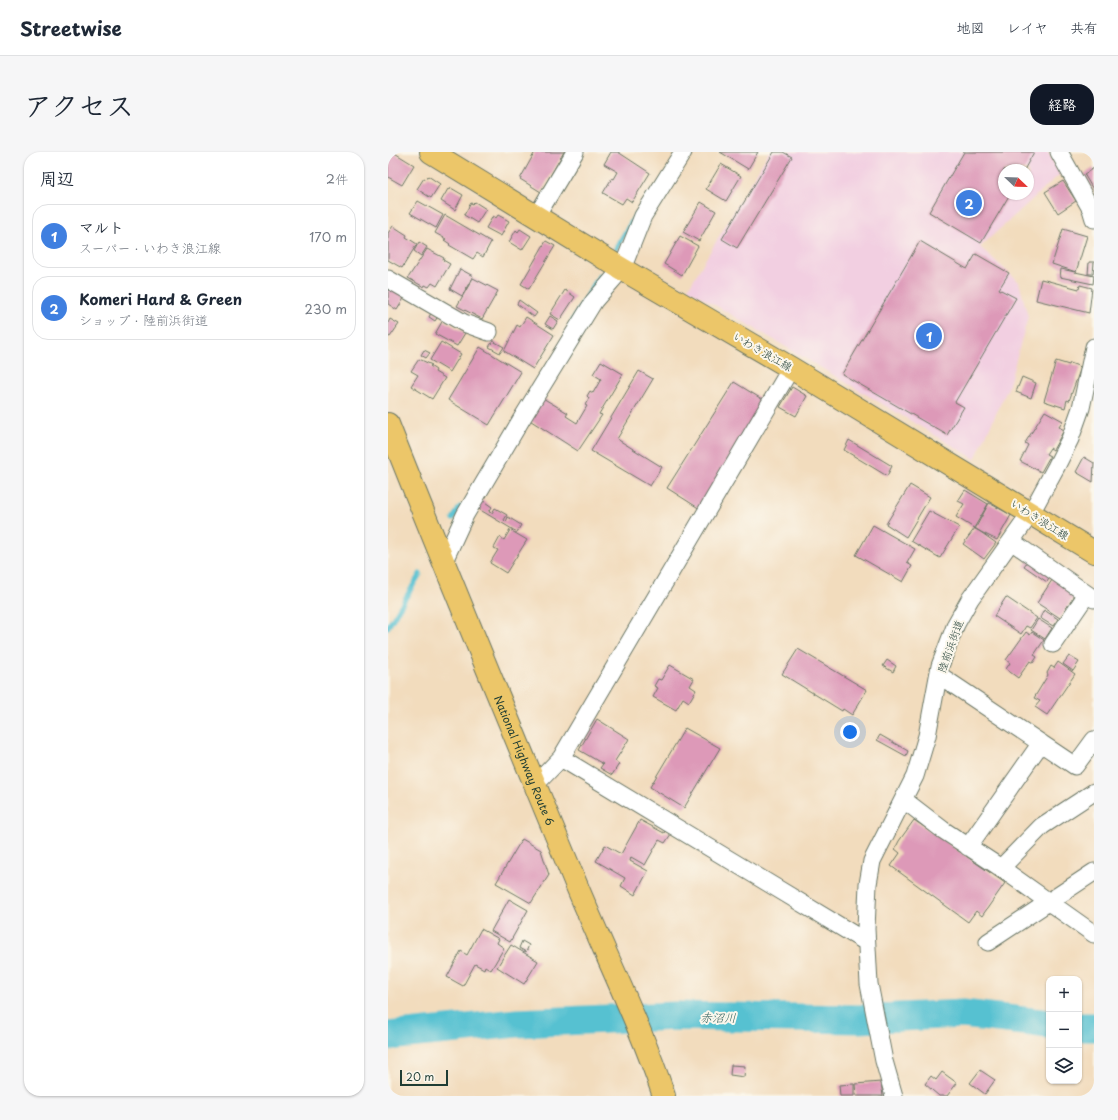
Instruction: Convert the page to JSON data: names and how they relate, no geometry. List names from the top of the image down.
{
  "streets": {
    "main road": ["いわき浪江線", "National Highway Route 6"],
    "street": ["陸前浜街道"]
  },
  "crossings": [
    ["いわき浪江線", "陸前浜街道"]
  ],
  "water": ["赤沼川"],
  "scale_bar": "20 m",
  "north": "bottom right",
  "page": {
    "header": "Streetwise",
    "nav": ["地図", "レイヤ", "共有"],
    "title": "アクセス",
    "buttons": "経路",
    "heading": ["周辺", "2件"],
    "pins": ["2", "1"],
    "list": [
      {
        "mark": "1",
        "name": "マルト",
        "note": "スーパー · いわき浪江線",
        "value": "170 m"
      },
      {
        "mark": "2",
        "name": "Komeri Hard & Green",
        "note": "ショップ · 陸前浜街道",
        "value": "230 m"
      }
    ],
    "map_buttons": ["+", "−"],
    "scale": "20 m"
  }
}
